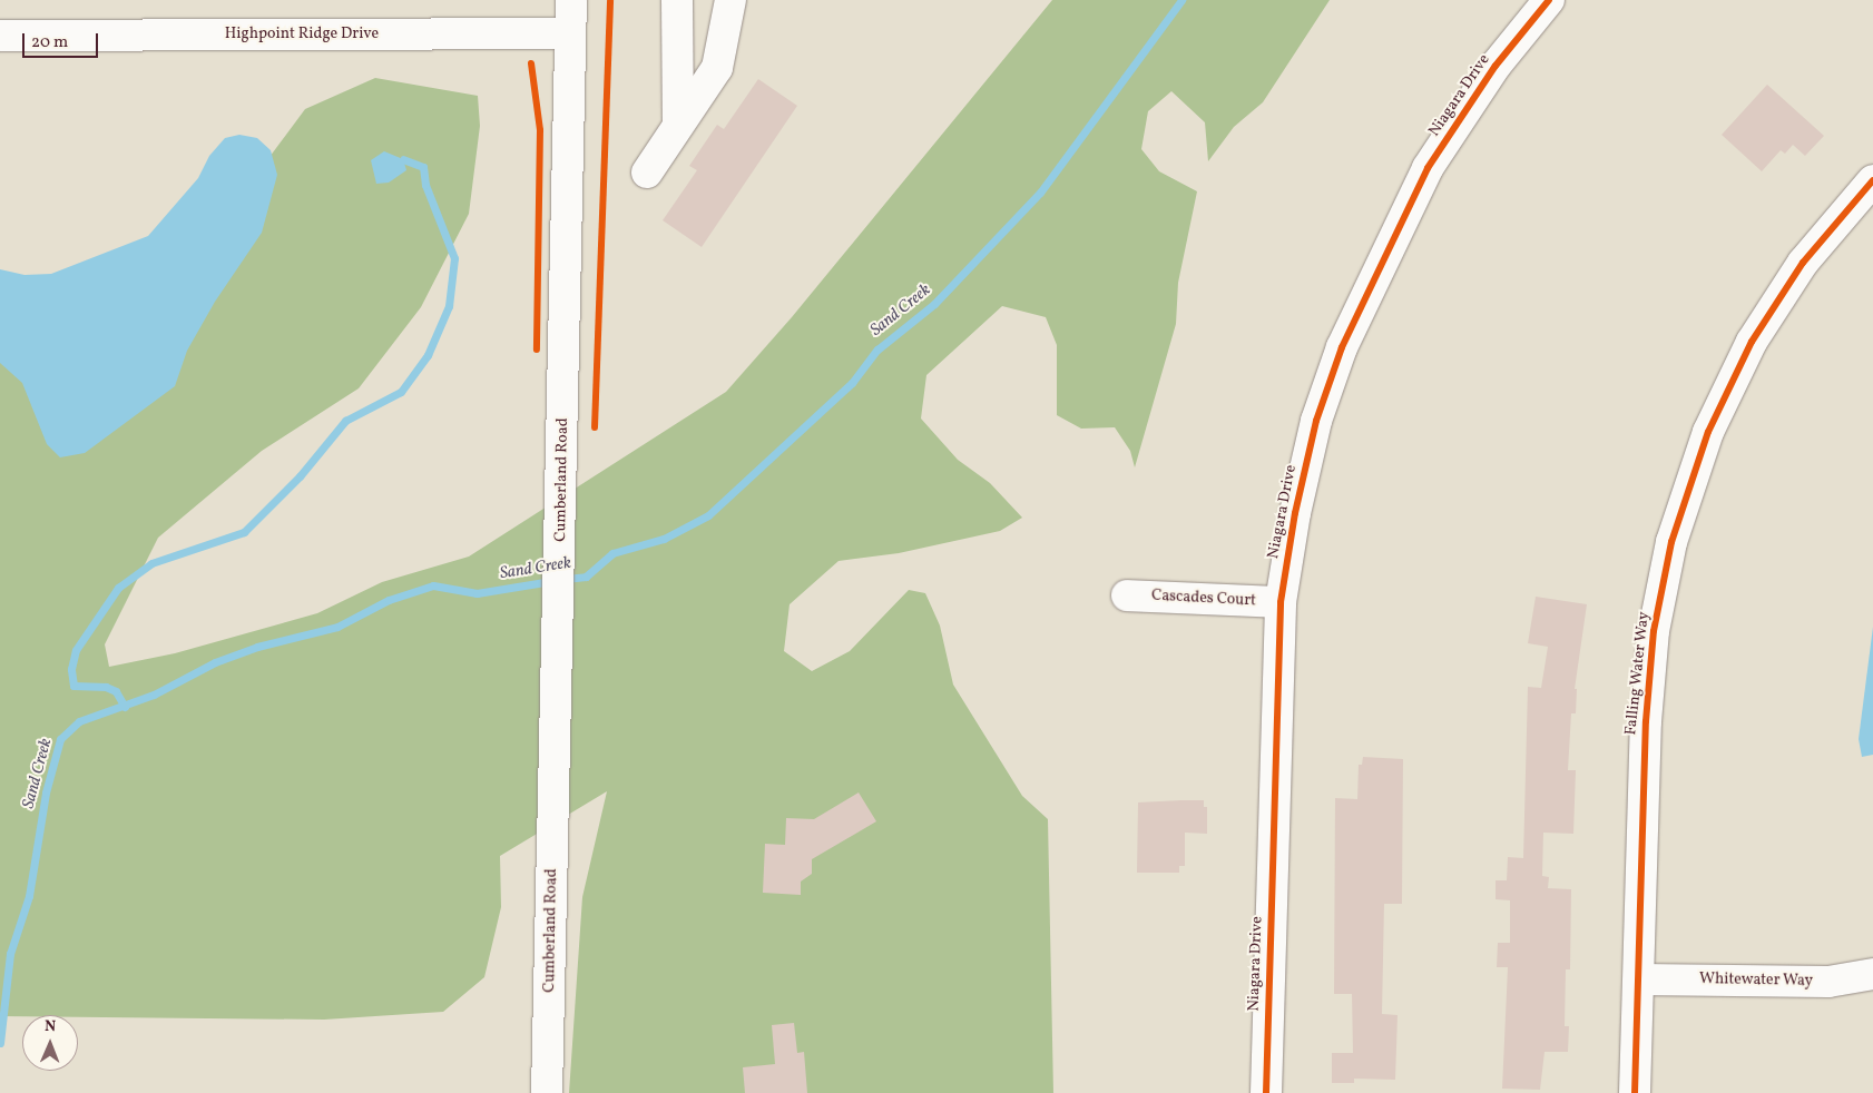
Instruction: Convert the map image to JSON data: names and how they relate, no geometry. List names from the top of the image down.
{
  "streets": {
    "street": [
      "Highpoint Ridge Drive",
      "Niagara Drive",
      "Cumberland Road",
      "Cascades Court",
      "Falling Water Way",
      "Whitewater Way"
    ]
  },
  "crossings": [
    ["Highpoint Ridge Drive", "Cumberland Road"],
    ["Niagara Drive", "Cascades Court"],
    ["Falling Water Way", "Whitewater Way"]
  ],
  "water": ["Sand Creek"],
  "scale_bar": "20 m",
  "north": "top"
}
